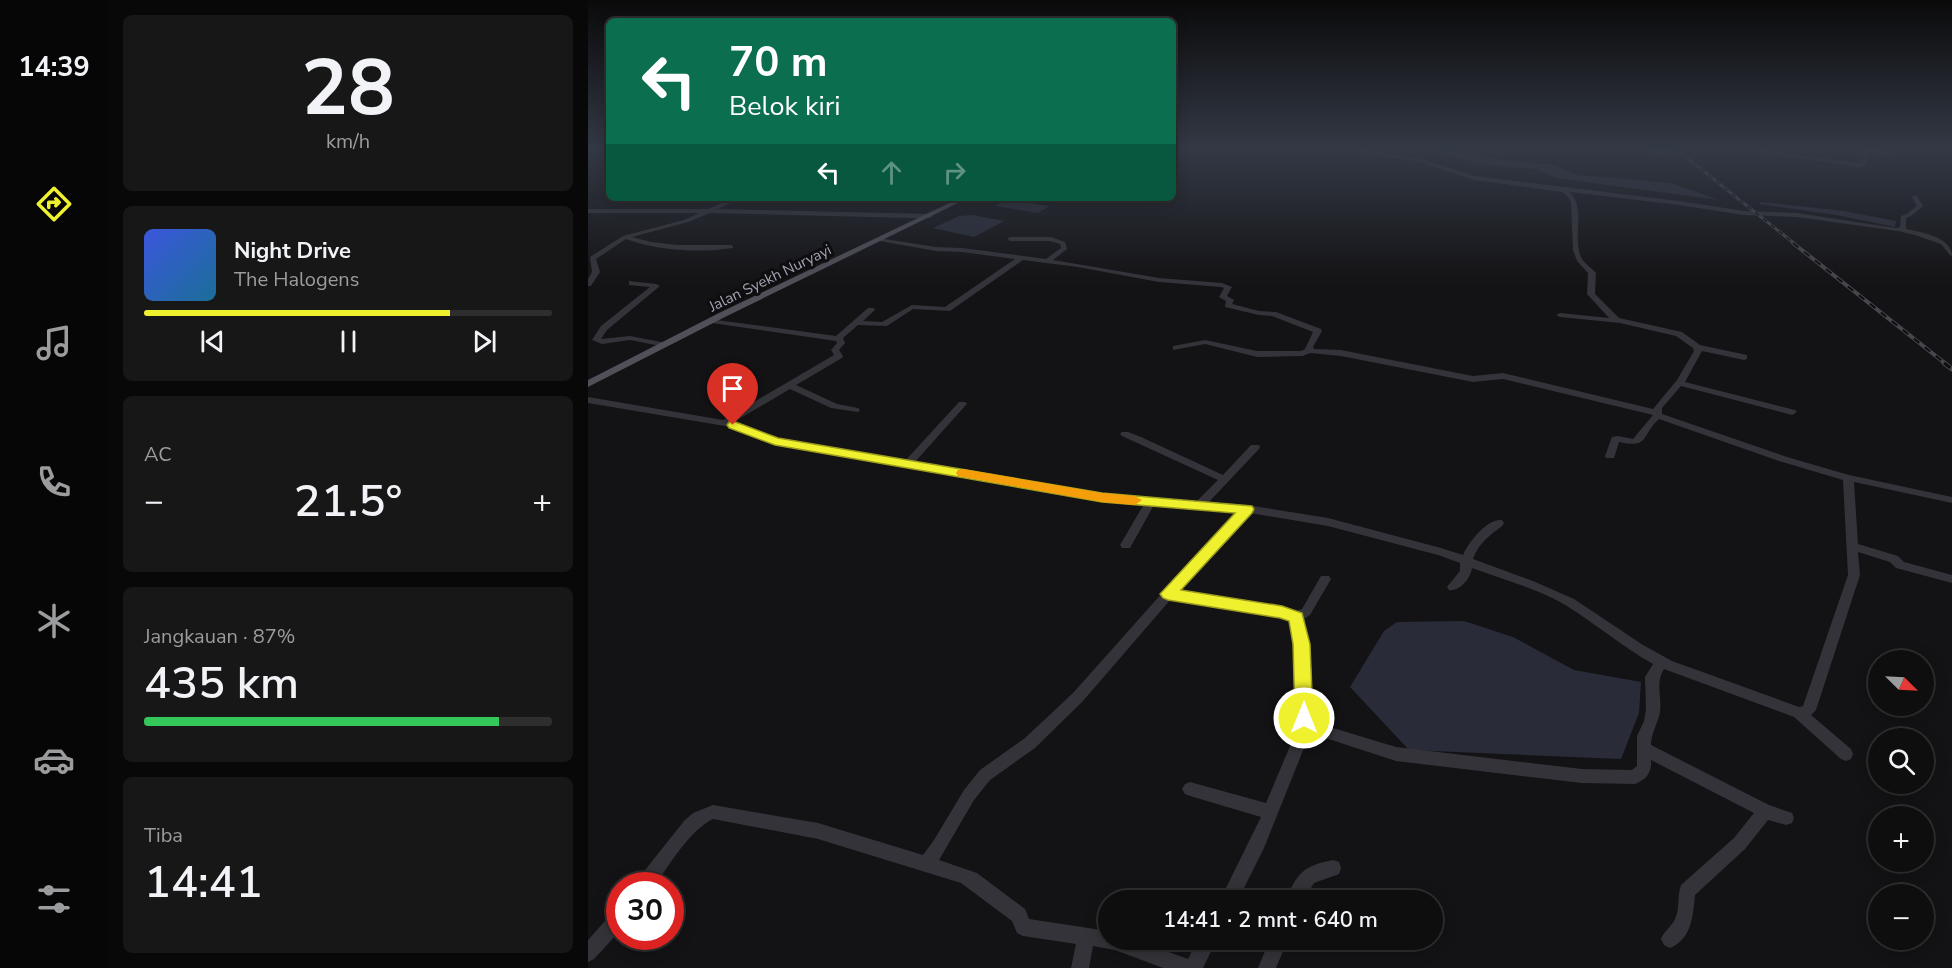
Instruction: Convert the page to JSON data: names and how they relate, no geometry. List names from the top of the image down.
{
  "streets": {
    "main road": ["Jalan Syekh Nuryayi"]
  },
  "north": "bottom right",
  "page": {
    "tabs": "14:39",
    "tile": [
      ["28", "km/h"],
      "AC",
      ["Jangkauan · 87%", "435 km"],
      ["Tiba", "14:41"]
    ],
    "turn": ["70 m", "Belok kiri"],
    "song": ["Night Drive", "The Halogens"],
    "heat": ["−", "21.5°", "+"],
    "map_buttons": ["+", "−"],
    "limit": "30",
    "trip": "14:41 · 2 mnt · 640 m"
  }
}
